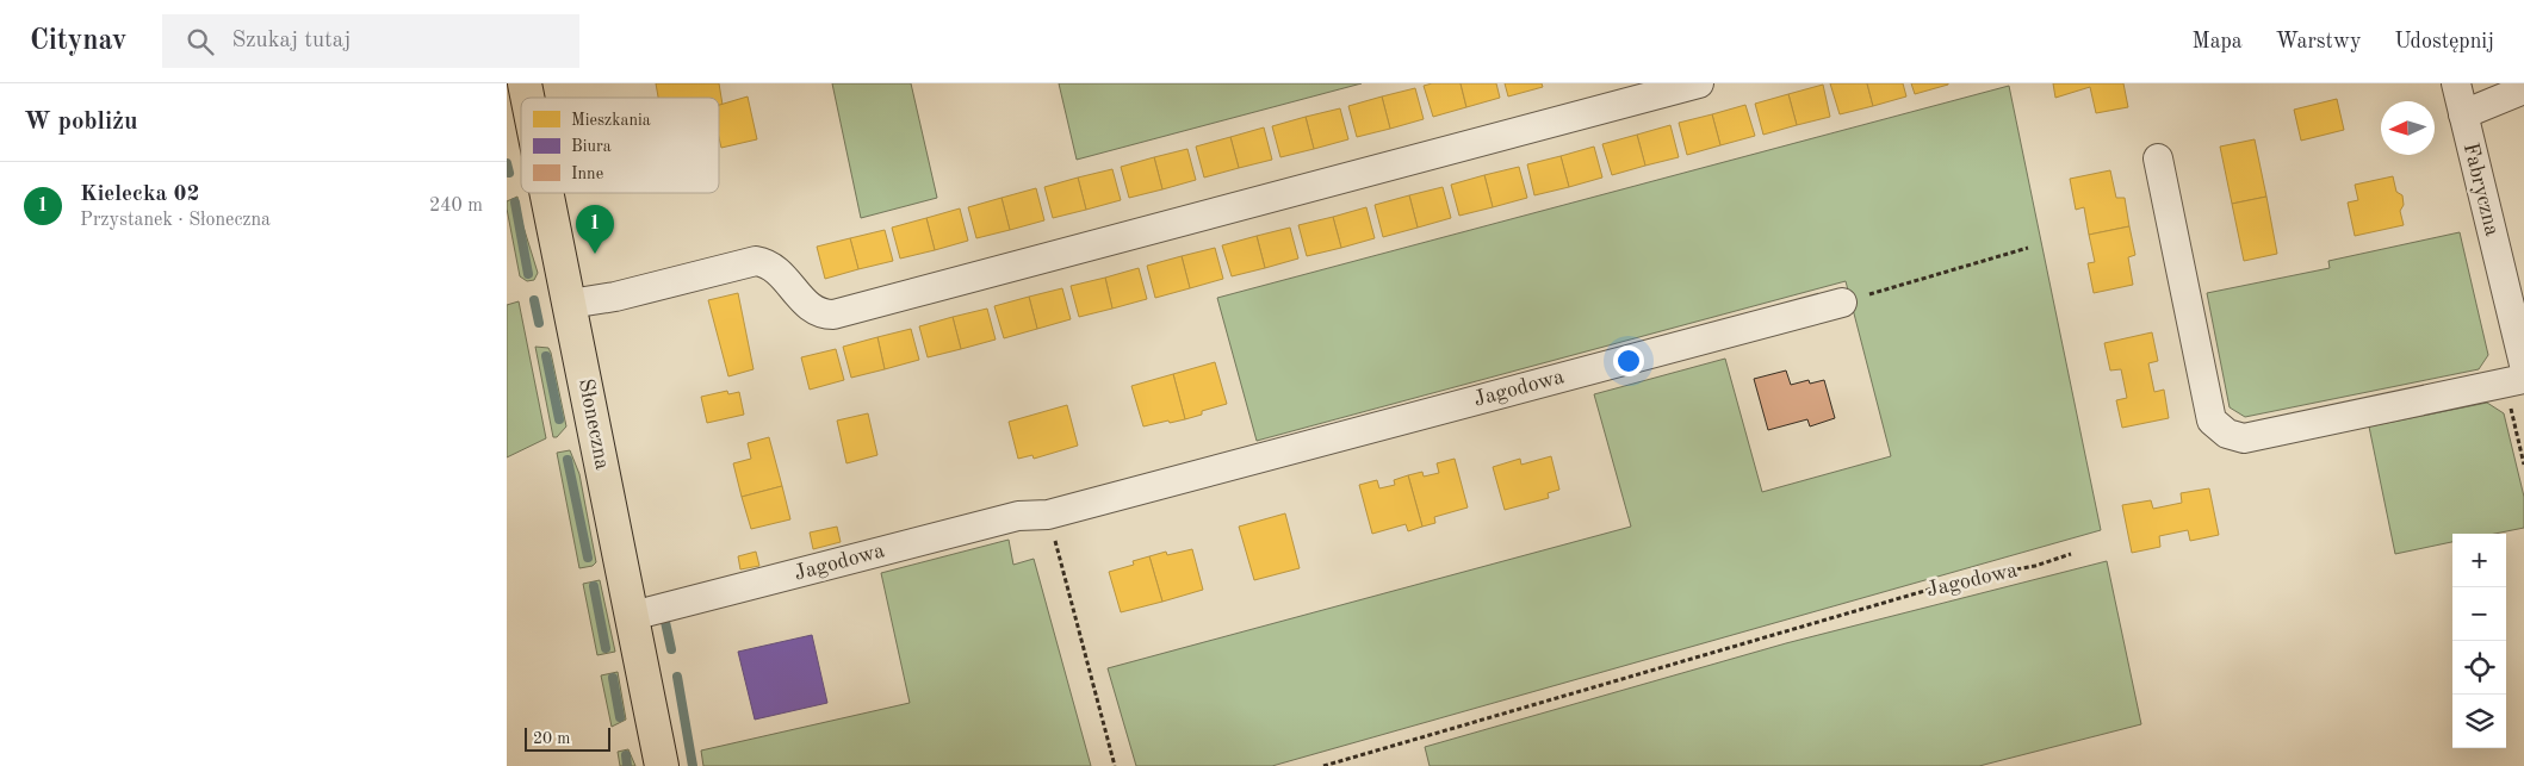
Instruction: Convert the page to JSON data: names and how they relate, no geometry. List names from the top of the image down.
{
  "streets": {
    "main road": ["Słoneczna"],
    "street": ["Fabryczna", "Jagodowa"]
  },
  "crossings": [
    ["Jagodowa", "Słoneczna"]
  ],
  "legend": ["Mieszkania", "Biura", "Inne"],
  "scale_bar": "20 m",
  "north": "left",
  "page": {
    "header": "Citynav",
    "search": "Szukaj tutaj",
    "nav": ["Mapa", "Warstwy", "Udostępnij"],
    "heading": "W pobliżu",
    "list": [
      {
        "mark": "1",
        "name": "Kielecka 02",
        "note": "Przystanek · Słoneczna",
        "value": "240 m"
      }
    ],
    "pins": "1",
    "map_buttons": ["+", "−"],
    "scale": "20 m"
  }
}
